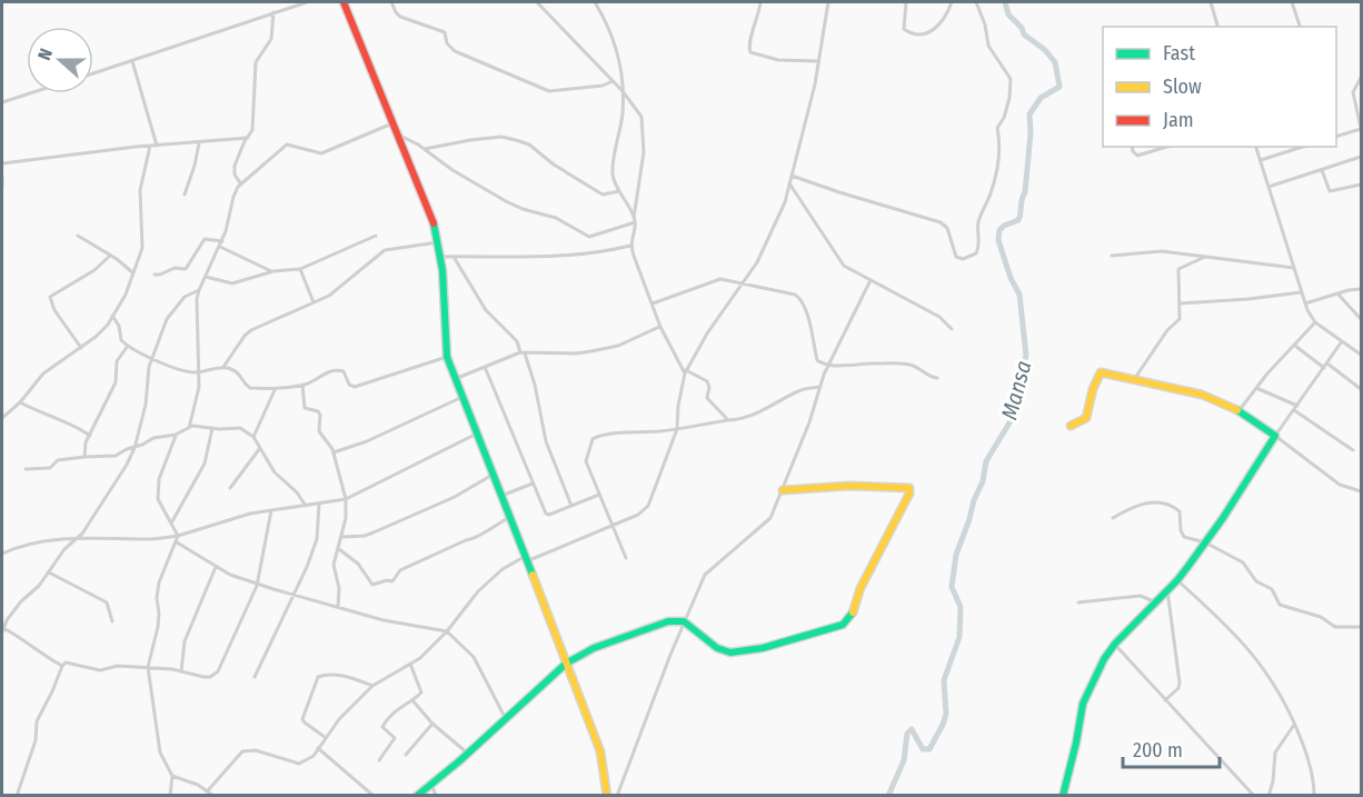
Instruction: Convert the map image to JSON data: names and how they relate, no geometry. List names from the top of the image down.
{
  "water": ["Mansa"],
  "legend": ["Fast", "Slow", "Jam"],
  "scale_bar": "200 m",
  "north": "left"
}
